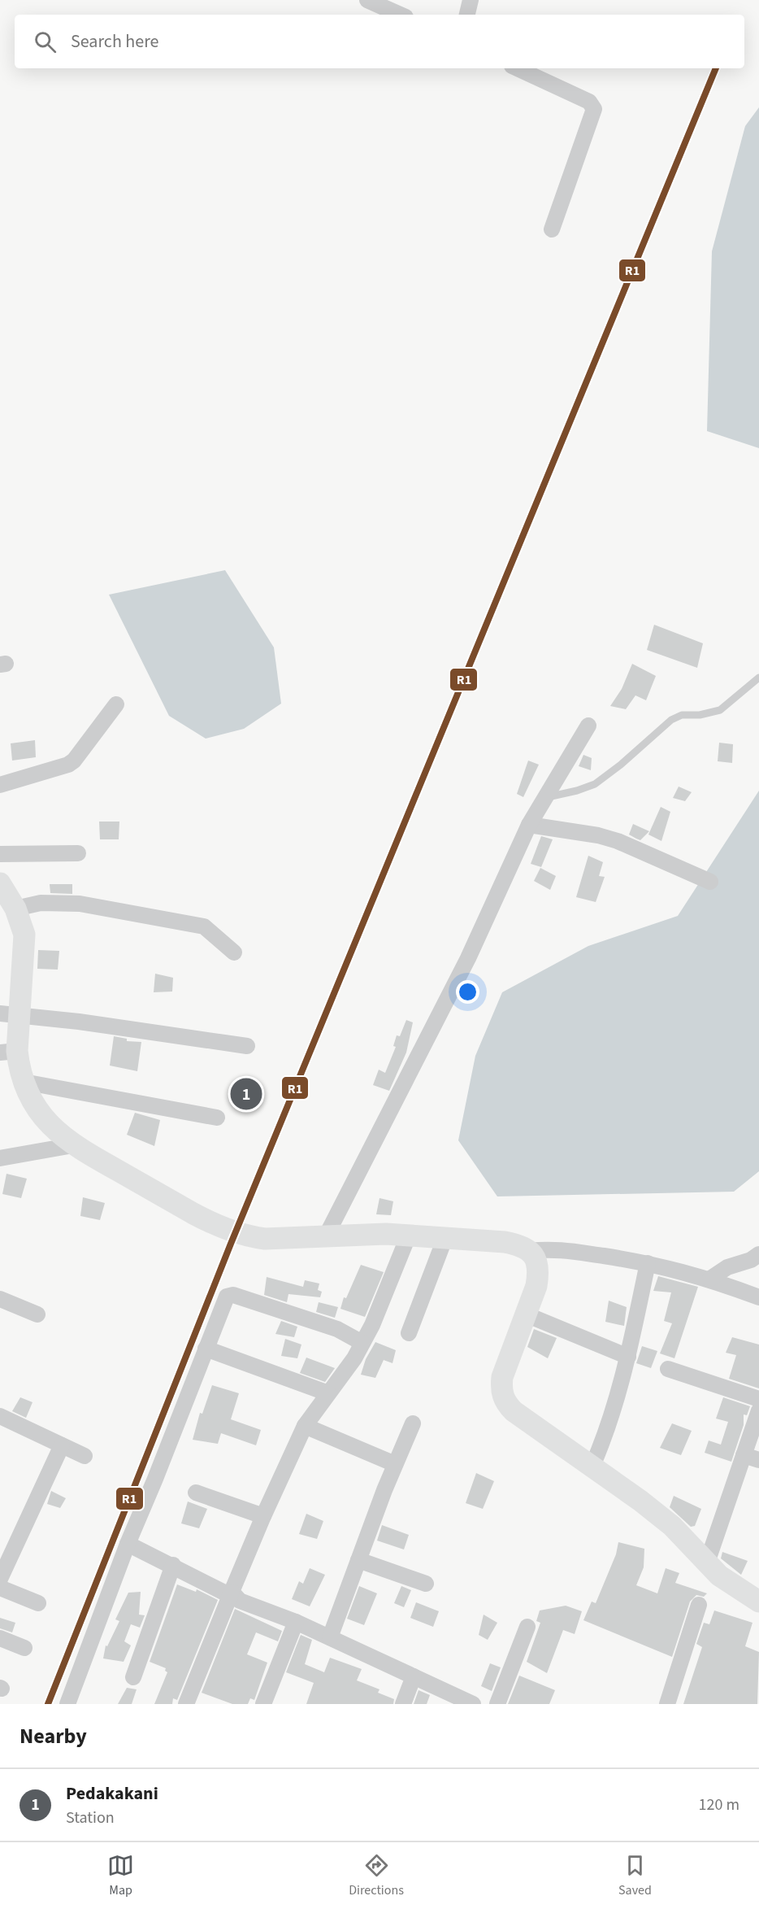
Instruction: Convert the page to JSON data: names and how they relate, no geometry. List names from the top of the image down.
{
  "lines": ["transit line R1"],
  "page": {
    "search": "Search here",
    "pins": "1",
    "heading": "Nearby",
    "list": [
      {
        "mark": "1",
        "name": "Pedakakani",
        "note": "Station",
        "value": "120 m"
      }
    ],
    "nav": ["Map", "Directions", "Saved"]
  }
}
